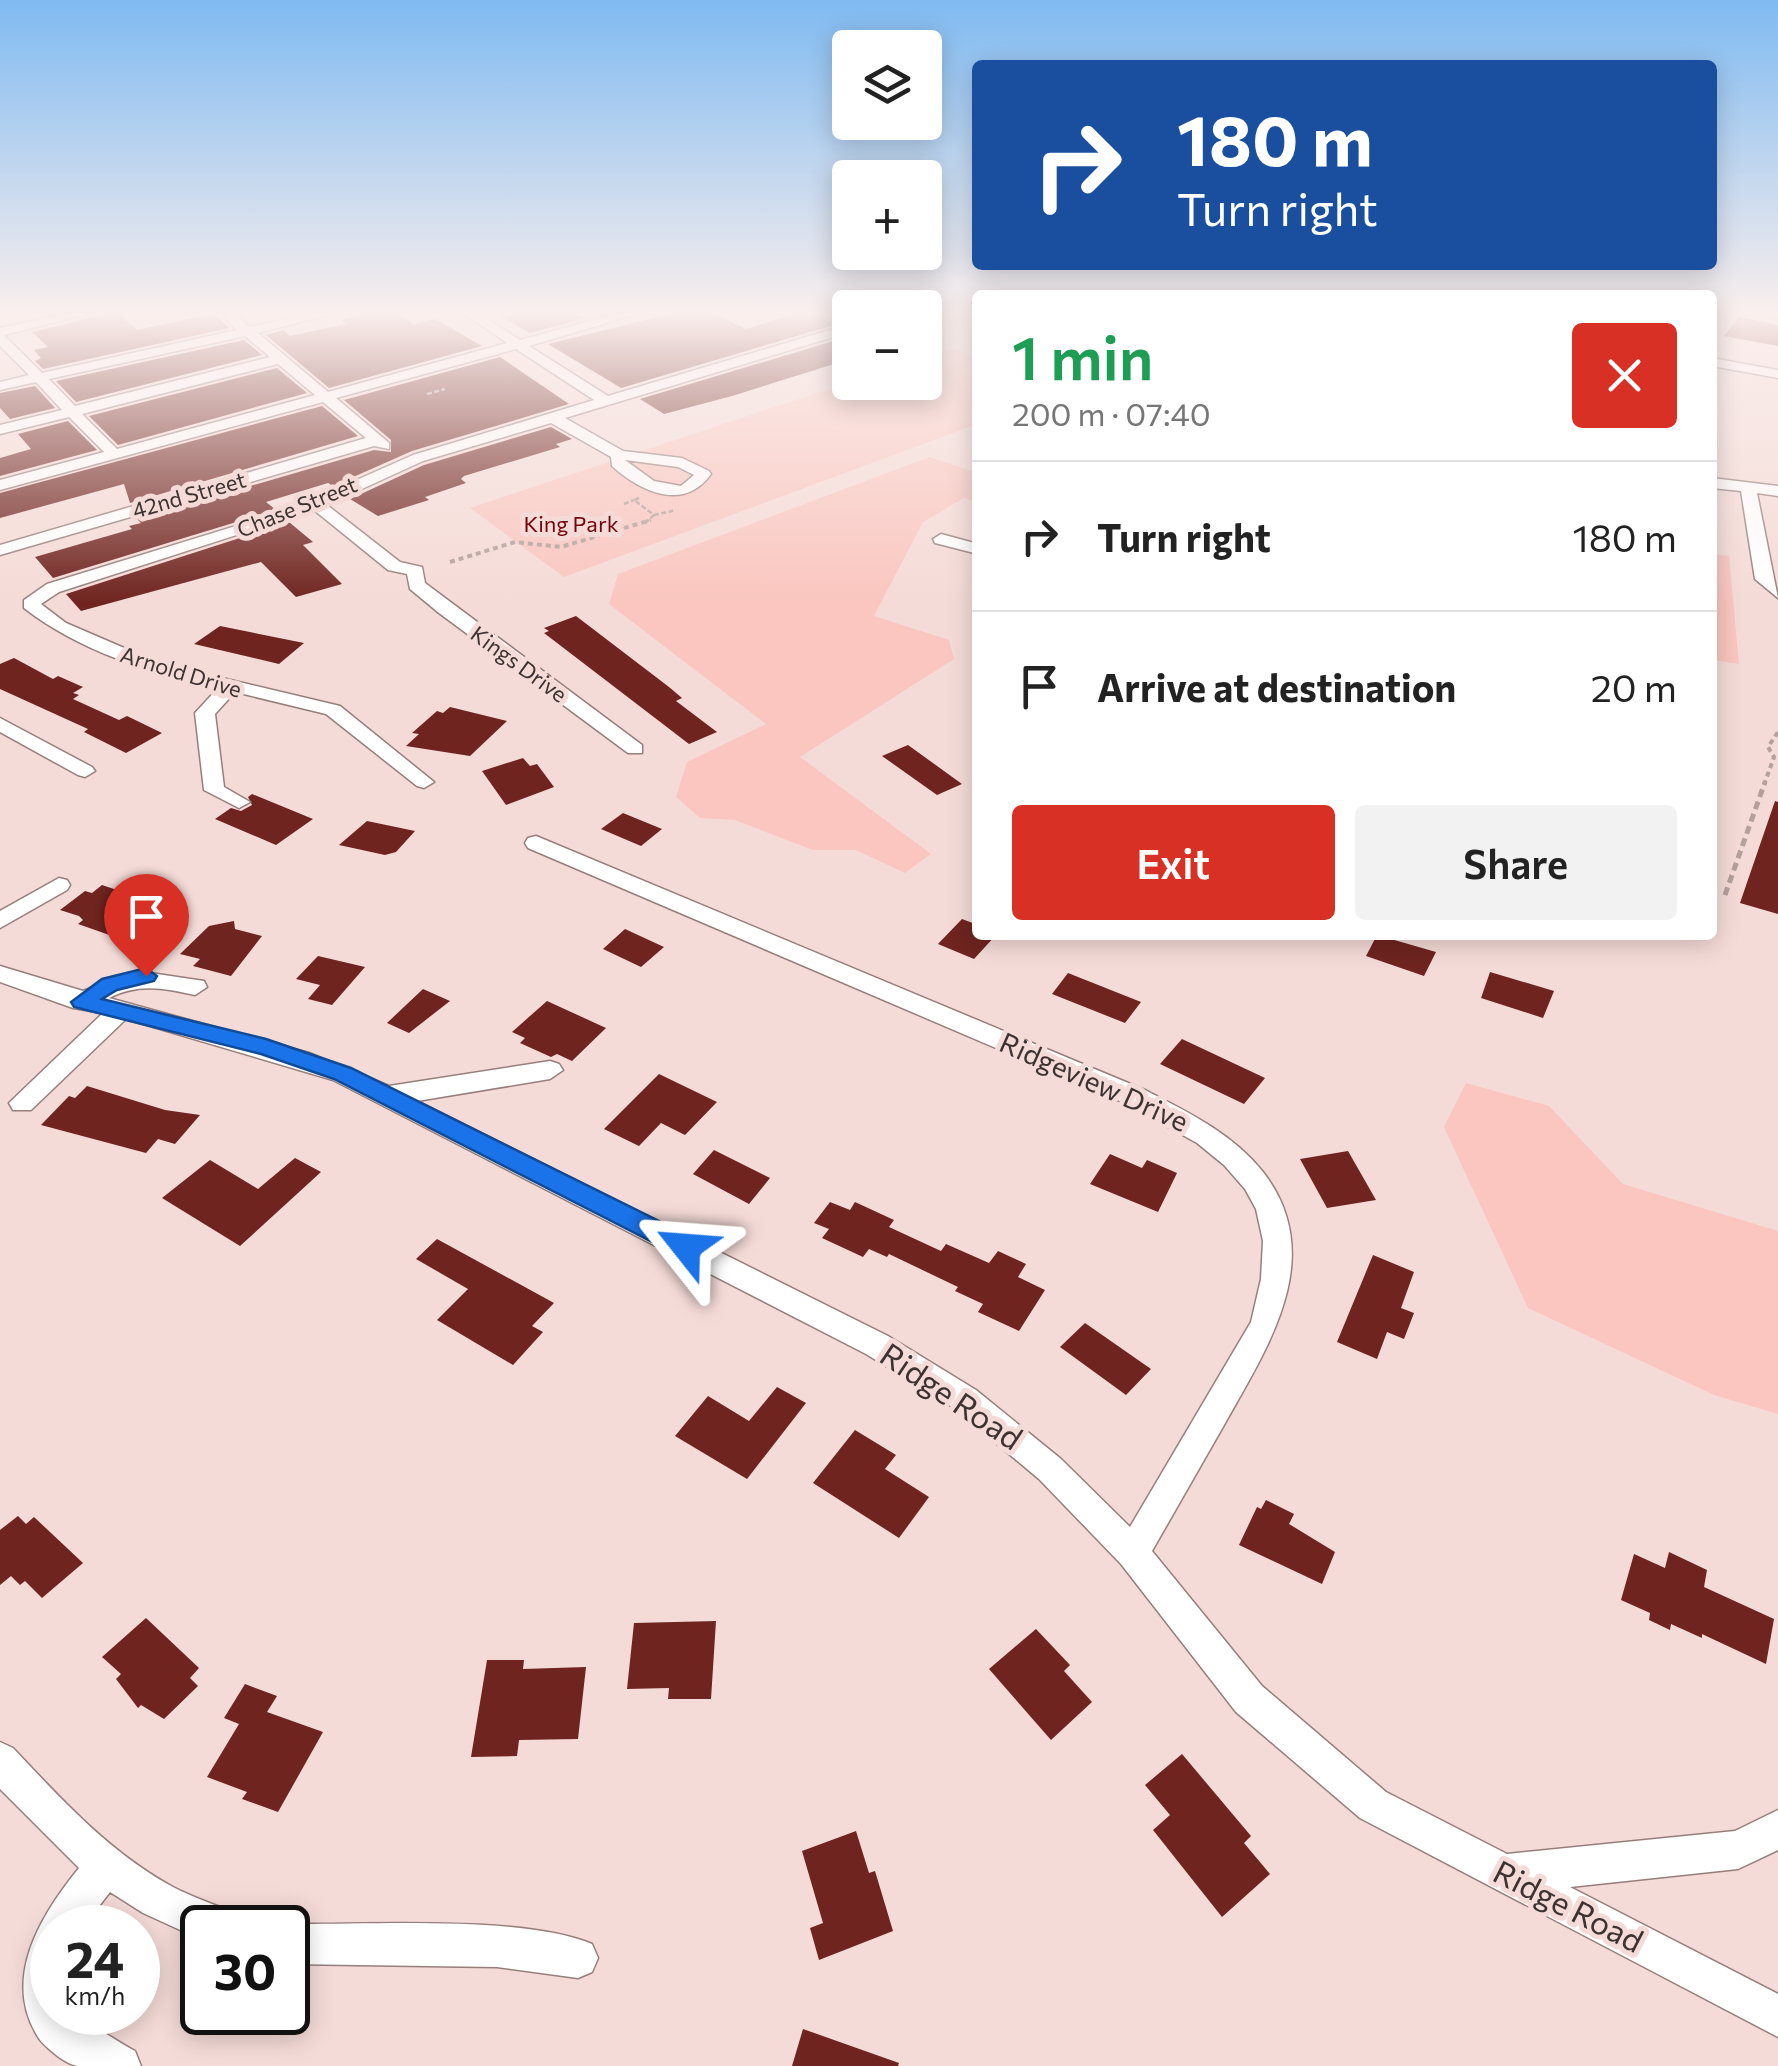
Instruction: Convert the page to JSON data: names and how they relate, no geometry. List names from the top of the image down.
{
  "streets": {
    "street": [
      "42nd Street",
      "Chase Street",
      "Kings Drive",
      "Arnold Drive",
      "Ridgeview Drive",
      "Ridge Road"
    ]
  },
  "crossings": [
    ["Chase Street", "Kings Drive"],
    ["Chase Street", "Arnold Drive"],
    ["Ridgeview Drive", "Ridge Road"]
  ],
  "parks": ["King Park"],
  "page": {
    "map_buttons": ["+", "−"],
    "turn": ["180 m", "Turn right"],
    "heading": ["1 min", "200 m · 07:40"],
    "list": [
      {
        "name": "Turn right",
        "value": "180 m"
      },
      {
        "name": "Arrive at destination",
        "value": "20 m"
      }
    ],
    "buttons": ["Exit", "Share"],
    "speed": "24 km/h",
    "limit": "30"
  }
}
